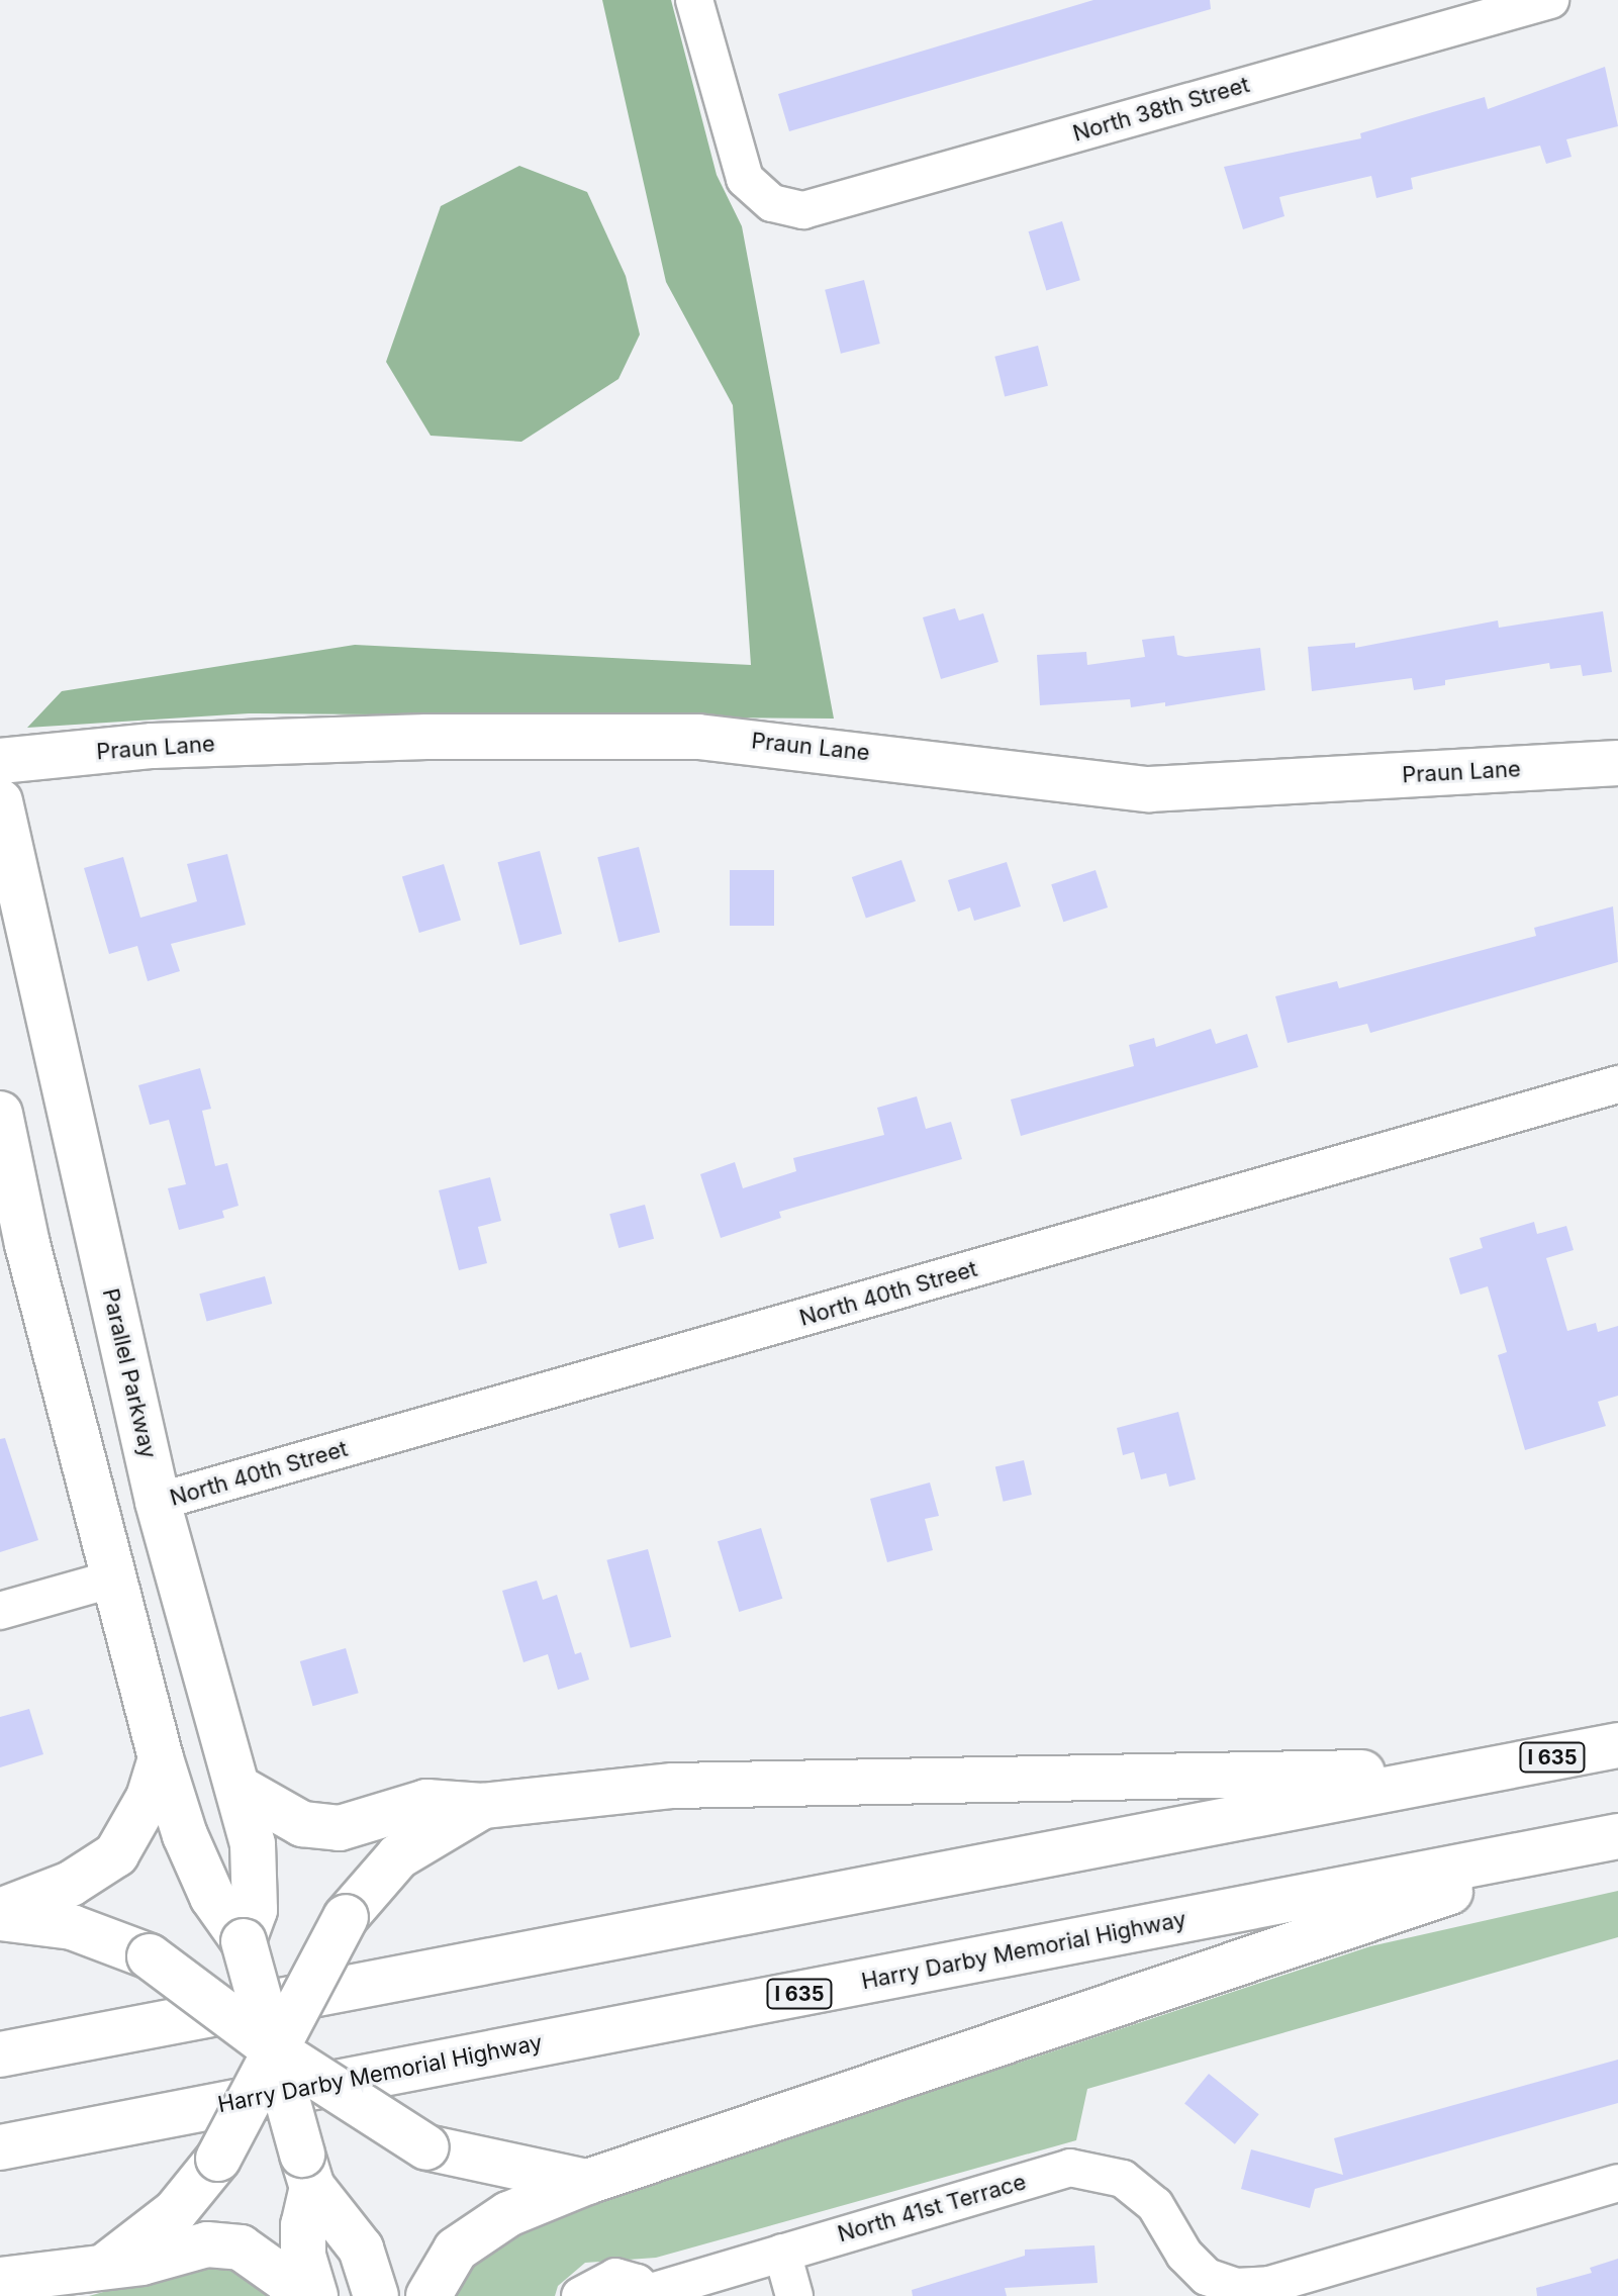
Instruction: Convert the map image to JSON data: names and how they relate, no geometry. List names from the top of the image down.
{
  "streets": {
    "main road": [
      "Praun Lane",
      "Parallel Parkway",
      "I 635",
      "Harry Darby Memorial Highway"
    ],
    "street": ["North 38th Street", "North 40th Street", "North 41st Terrace"]
  },
  "crossings": [
    ["North 40th Street", "Parallel Parkway"]
  ]
}
